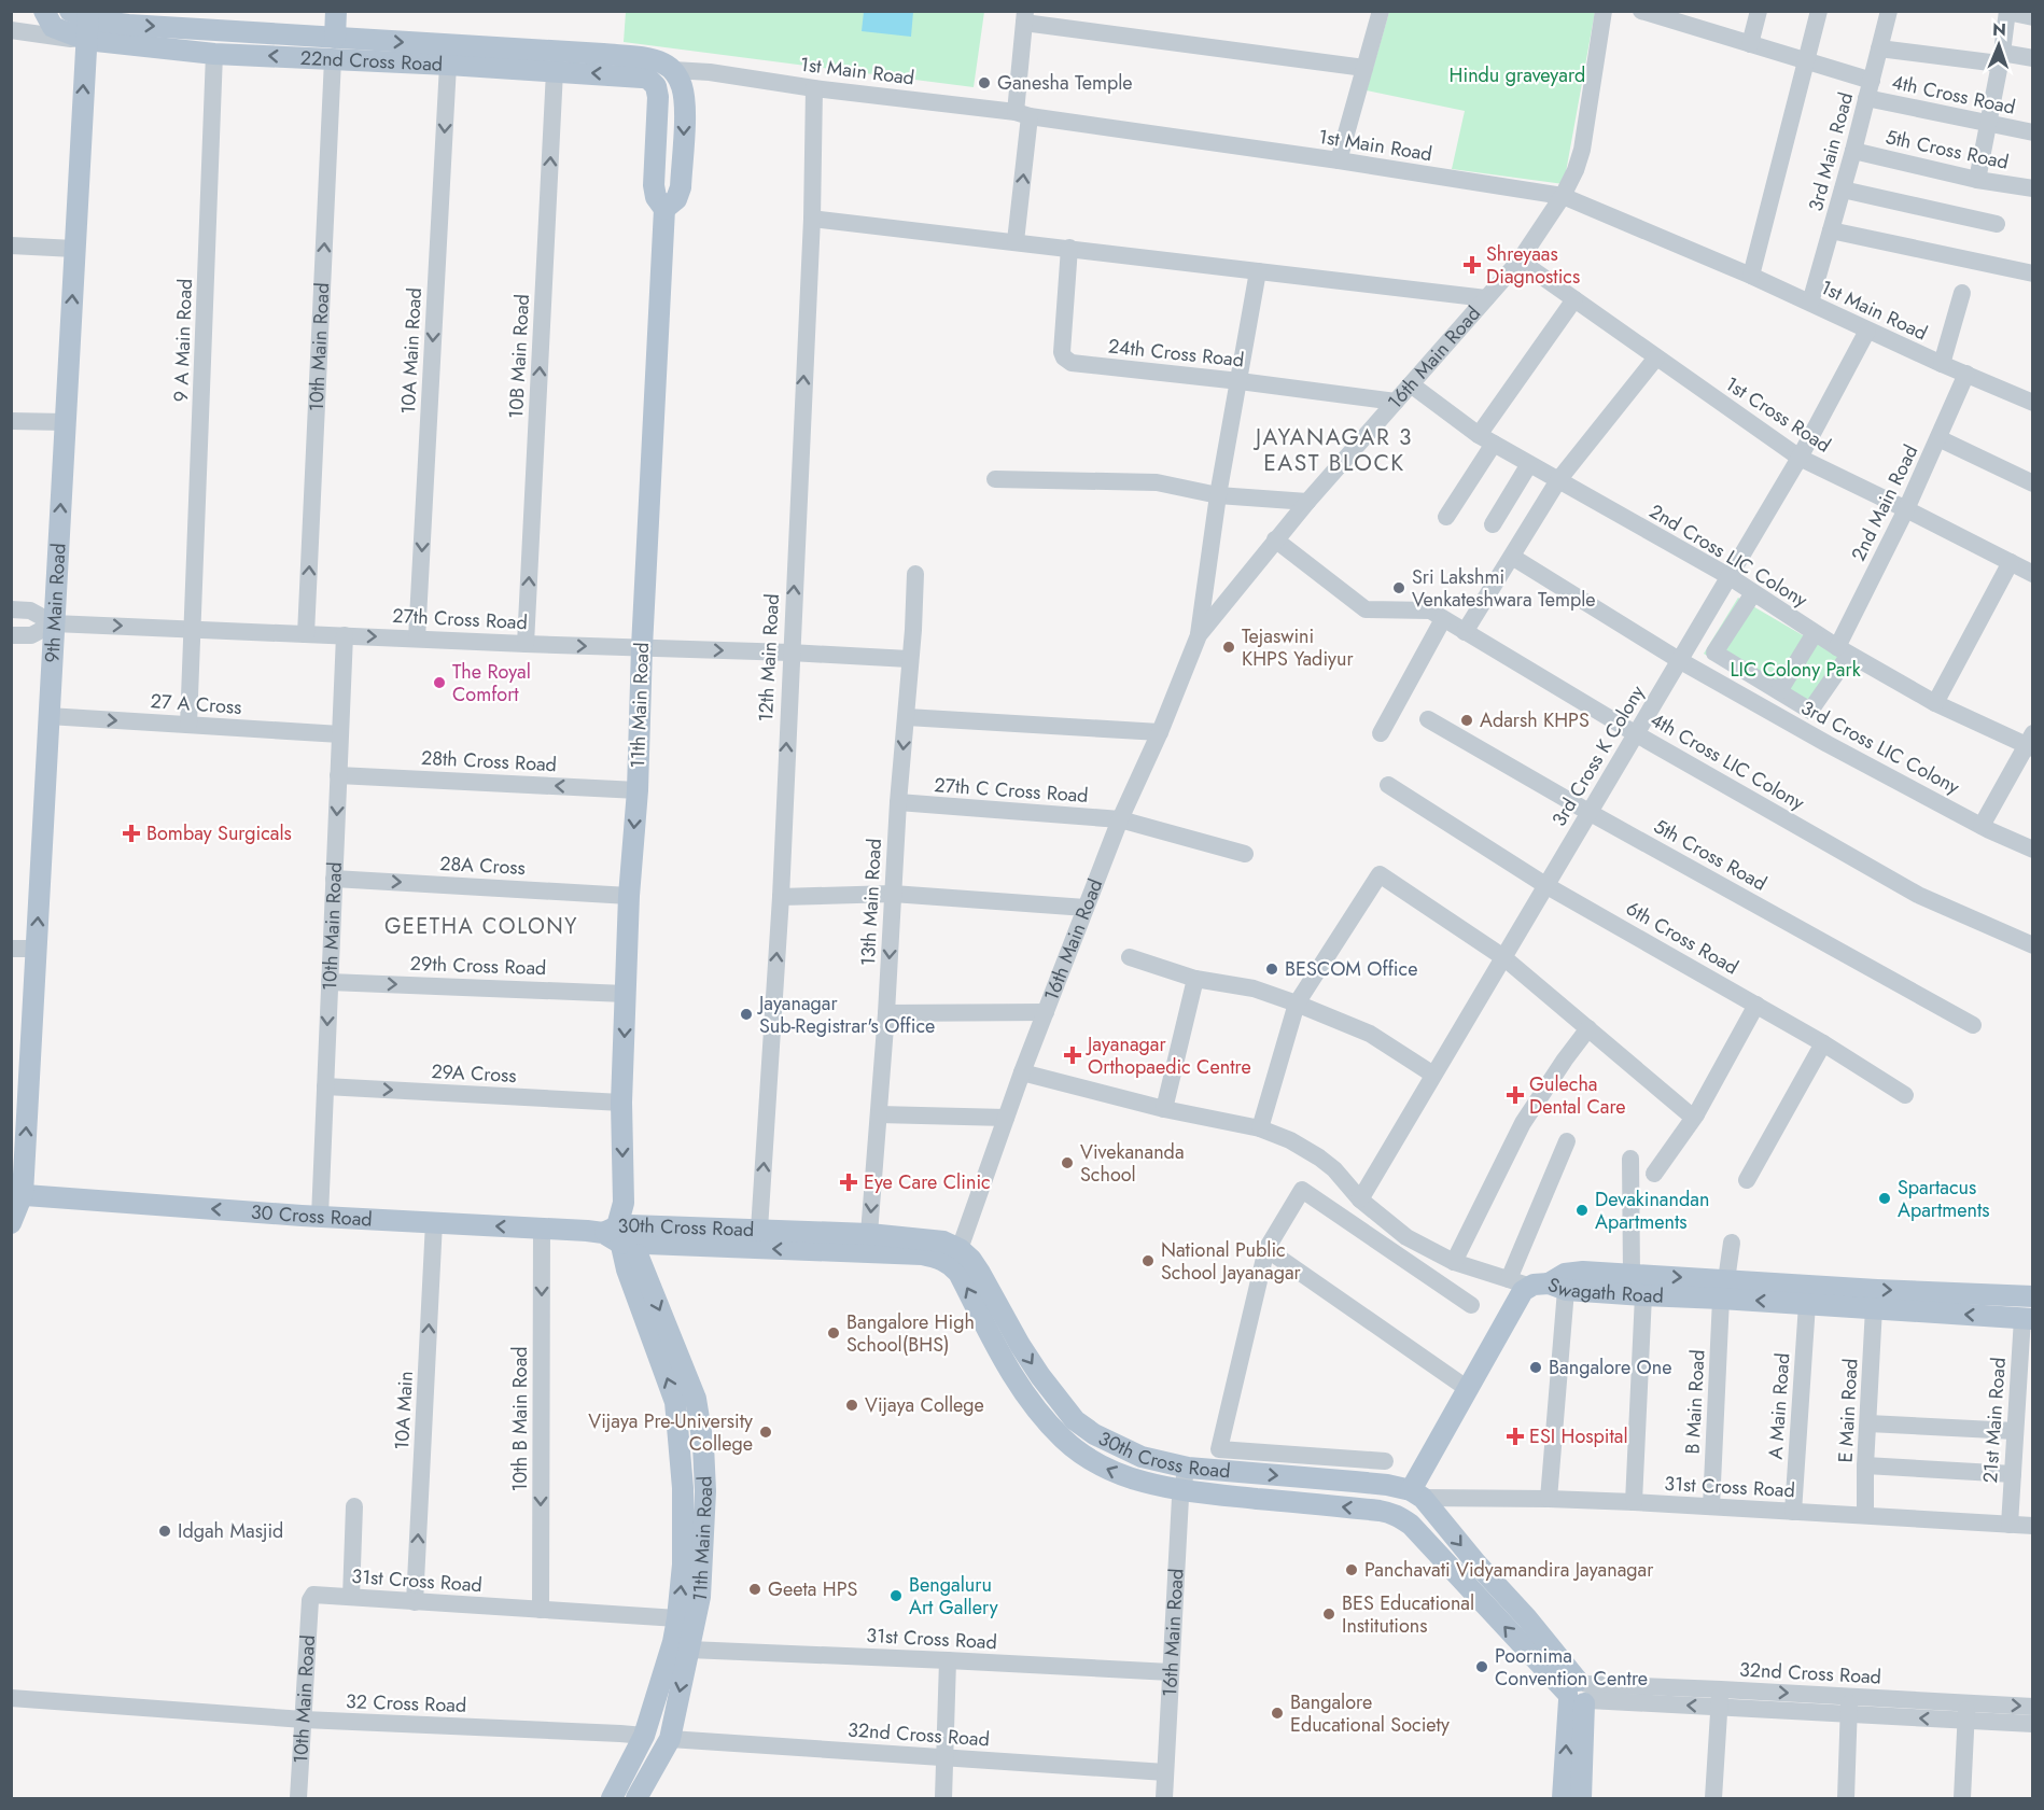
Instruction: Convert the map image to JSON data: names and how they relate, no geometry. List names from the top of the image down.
{
  "streets": {
    "main road": [
      "22nd Cross Road",
      "10th Main Road",
      "9th Main Road",
      "11th Main Road",
      "30 Cross Road",
      "30th Cross Road",
      "Swagath Road"
    ],
    "street": [
      "1st Main Road",
      "4th Cross Road",
      "5th Cross Road",
      "3rd Main Road",
      "9 A Main Road",
      "10A Main Road",
      "24th Cross Road",
      "10B Main Road",
      "16th Main Road",
      "1st Cross Road",
      "2nd Main Road",
      "2nd Cross LIC Colony",
      "27th Cross Road",
      "12th Main Road",
      "27 A Cross",
      "3rd Cross LIC Colony",
      "3rd Cross K Colony",
      "28th Cross Road",
      "4th Cross LIC Colony",
      "27th C Cross Road",
      "28A Cross",
      "13th Main Road",
      "6th Cross Road",
      "29th Cross Road",
      "29A Cross",
      "B Main Road",
      "A Main Road",
      "10A Main",
      "E Main Road",
      "10th B Main Road",
      "21st Main Road",
      "31st Cross Road",
      "32nd Cross Road",
      "32 Cross Road"
    ]
  },
  "crossings": [
    ["22nd Cross Road", "1st Main Road"],
    ["22nd Cross Road", "9 A Main Road"],
    ["22nd Cross Road", "10th Main Road"],
    ["22nd Cross Road", "10A Main Road"],
    ["22nd Cross Road", "10B Main Road"],
    ["22nd Cross Road", "9th Main Road"],
    ["22nd Cross Road", "11th Main Road"],
    ["1st Main Road", "3rd Main Road"],
    ["1st Main Road", "16th Main Road"],
    ["1st Main Road", "2nd Main Road"],
    ["1st Main Road", "12th Main Road"],
    ["1st Main Road", "11th Main Road"],
    ["1st Main Road", "3rd Cross K Colony"],
    ["4th Cross Road", "3rd Main Road"],
    ["5th Cross Road", "3rd Main Road"],
    ["5th Cross Road", "3rd Cross K Colony"],
    ["9 A Main Road", "27th Cross Road"],
    ["9 A Main Road", "27 A Cross"],
    ["10th Main Road", "27th Cross Road"],
    ["10th Main Road", "27 A Cross"],
    ["10th Main Road", "28th Cross Road"],
    ["10th Main Road", "28A Cross"],
    ["10th Main Road", "29th Cross Road"],
    ["10th Main Road", "29A Cross"],
    ["10th Main Road", "30 Cross Road"],
    ["10th Main Road", "31st Cross Road"],
    ["10th Main Road", "32 Cross Road"],
    ["10A Main Road", "27th Cross Road"],
    ["24th Cross Road", "16th Main Road"],
    ["10B Main Road", "27th Cross Road"],
    ["16th Main Road", "1st Cross Road"],
    ["16th Main Road", "2nd Cross LIC Colony"],
    ["16th Main Road", "4th Cross LIC Colony"],
    ["16th Main Road", "27th C Cross Road"],
    ["16th Main Road", "30th Cross Road"],
    ["16th Main Road", "31st Cross Road"],
    ["16th Main Road", "32nd Cross Road"],
    ["1st Cross Road", "2nd Main Road"],
    ["1st Cross Road", "3rd Cross K Colony"],
    ["2nd Main Road", "2nd Cross LIC Colony"],
    ["2nd Cross LIC Colony", "3rd Cross K Colony"],
    ["9th Main Road", "27th Cross Road"],
    ["9th Main Road", "27 A Cross"],
    ["9th Main Road", "30 Cross Road"],
    ["27th Cross Road", "12th Main Road"],
    ["27th Cross Road", "11th Main Road"],
    ["27th Cross Road", "13th Main Road"],
    ["12th Main Road", "30th Cross Road"],
    ["11th Main Road", "28th Cross Road"],
    ["11th Main Road", "28A Cross"],
    ["11th Main Road", "29th Cross Road"],
    ["11th Main Road", "29A Cross"],
    ["11th Main Road", "30 Cross Road"],
    ["11th Main Road", "30th Cross Road"],
    ["11th Main Road", "31st Cross Road"],
    ["11th Main Road", "32nd Cross Road"],
    ["11th Main Road", "32 Cross Road"],
    ["3rd Cross LIC Colony", "3rd Cross K Colony"],
    ["3rd Cross K Colony", "4th Cross LIC Colony"],
    ["3rd Cross K Colony", "6th Cross Road"],
    ["27th C Cross Road", "13th Main Road"],
    ["13th Main Road", "30th Cross Road"],
    ["30 Cross Road", "30th Cross Road"],
    ["30 Cross Road", "10A Main"],
    ["30 Cross Road", "10th B Main Road"],
    ["30th Cross Road", "31st Cross Road"],
    ["30th Cross Road", "32nd Cross Road"],
    ["Swagath Road", "B Main Road"],
    ["Swagath Road", "A Main Road"],
    ["Swagath Road", "E Main Road"],
    ["Swagath Road", "21st Main Road"],
    ["B Main Road", "31st Cross Road"],
    ["A Main Road", "31st Cross Road"],
    ["10A Main", "31st Cross Road"],
    ["E Main Road", "31st Cross Road"],
    ["10th B Main Road", "31st Cross Road"],
    ["21st Main Road", "31st Cross Road"]
  ],
  "one_way": [
    "10A Main Road",
    "10B Main Road",
    "9th Main Road",
    "27th Cross Road",
    "12th Main Road",
    "27 A Cross",
    "28th Cross Road",
    "28A Cross",
    "13th Main Road",
    "29th Cross Road",
    "29A Cross",
    "30 Cross Road",
    "10A Main",
    "10th B Main Road"
  ],
  "districts": ["JAYANAGAR 3 EAST BLOCK", "GEETHA COLONY"],
  "parks": ["Hindu graveyard", "LIC Colony Park"],
  "places": {
    "other": [
      "Ganesha Temple",
      "Sri Lakshmi Venkateshwara Temple",
      "Tejaswini KHPS Yadiyur",
      "The Royal Comfort",
      "Adarsh KHPS",
      "BESCOM Office",
      "Jayanagar Sub-Registrar's Office",
      "Vivekananda School",
      "Spartacus Apartments",
      "Devakinandan Apartments",
      "National Public School Jayanagar",
      "Bangalore High School(BHS)",
      "Bangalore One",
      "Vijaya College",
      "Vijaya Pre-University College",
      "Idgah Masjid",
      "Panchavati Vidyamandira Jayanagar",
      "Geeta HPS",
      "Bengaluru Art Gallery",
      "BES Educational Institutions",
      "Poornima Convention Centre",
      "Bangalore Educational Society"
    ],
    "health": [
      "Shreyaas Diagnostics",
      "Bombay Surgicals",
      "Jayanagar Orthopaedic Centre",
      "Gulecha Dental Care",
      "Eye Care Clinic",
      "ESI Hospital"
    ]
  },
  "north": "top"
}
